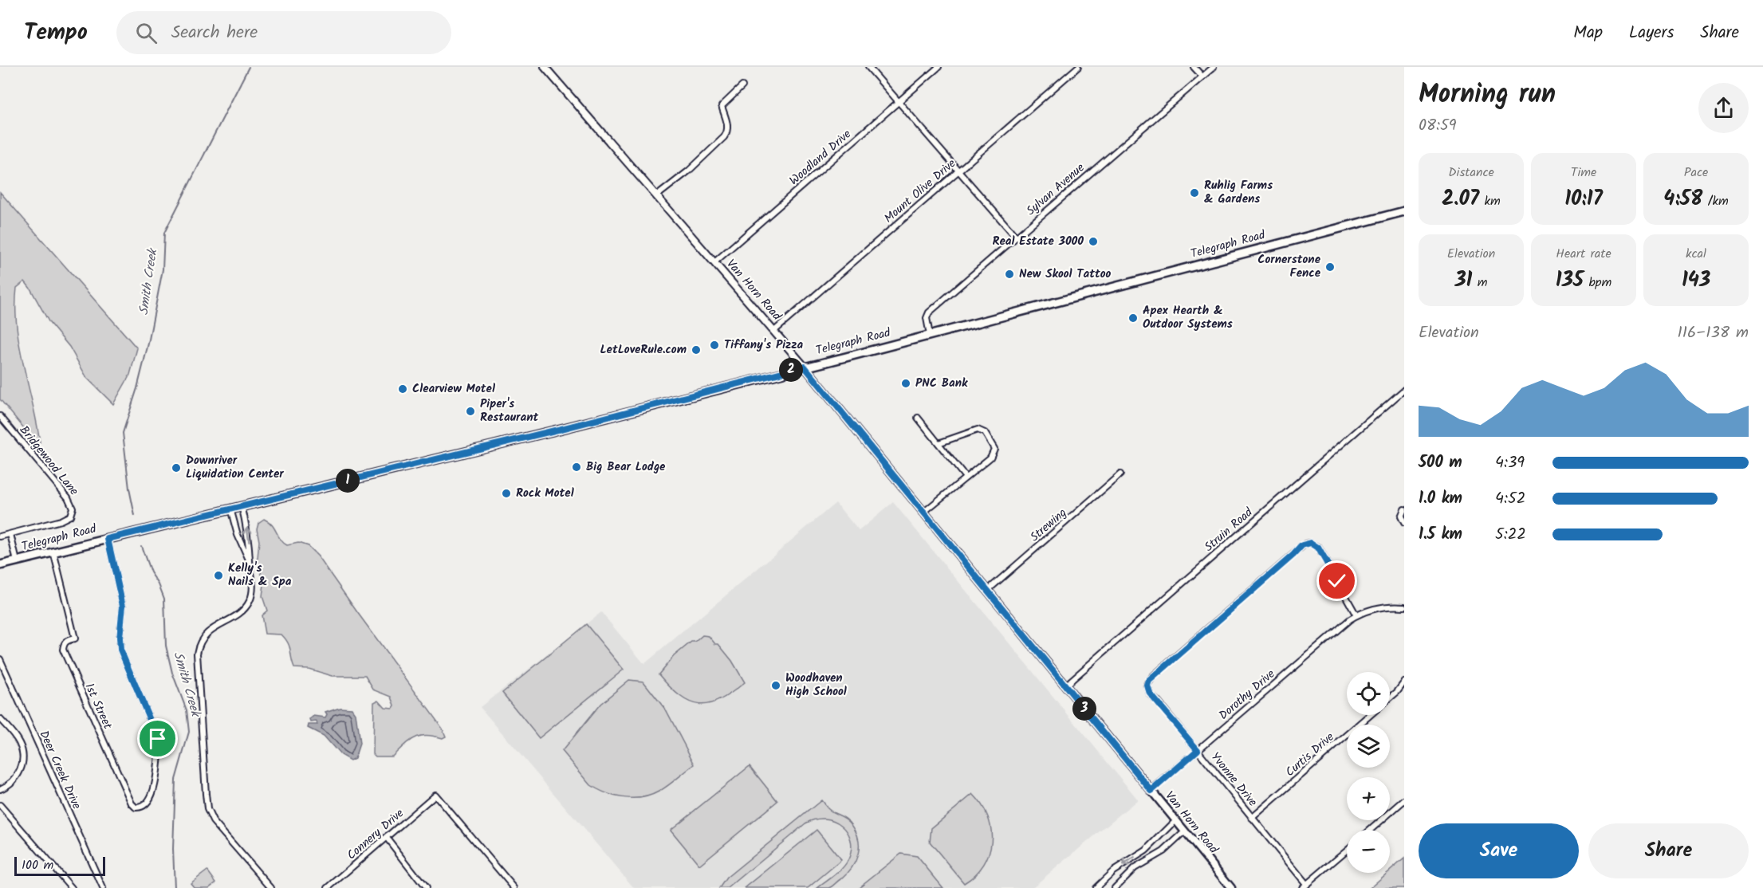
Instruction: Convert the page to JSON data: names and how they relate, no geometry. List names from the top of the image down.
{
  "streets": {
    "main road": ["Telegraph Road", "Van Horn Road"],
    "street": [
      "Woodland Drive",
      "Sylvan Avenue",
      "Mount Olive Drive",
      "Bridgewood Lane",
      "Strewing",
      "Struin Road",
      "Dorothy Drive",
      "1st Street",
      "Curtis Drive",
      "Deer Creek Drive",
      "Yvonne Drive",
      "Connery Drive"
    ]
  },
  "crossings": [
    ["Woodland Drive", "Van Horn Road"],
    ["Sylvan Avenue", "Telegraph Road"],
    ["Mount Olive Drive", "Van Horn Road"],
    ["Telegraph Road", "Van Horn Road"],
    ["Telegraph Road", "1st Street"],
    ["Van Horn Road", "Strewing"],
    ["Van Horn Road", "Struin Road"],
    ["Van Horn Road", "Dorothy Drive"],
    ["Dorothy Drive", "Yvonne Drive"],
    ["Curtis Drive", "Yvonne Drive"]
  ],
  "water": ["Smith Creek"],
  "places": [
    "Ruhlig Farms & Gardens",
    "Real Estate 3000",
    "Cornerstone Fence",
    "New Skool Tattoo",
    "Apex Hearth & Outdoor Systems",
    "Tiffany's Pizza",
    "LetLoveRule.com",
    "PNC Bank",
    "Clearview Motel",
    "Piper's Restaurant",
    "Big Bear Lodge",
    "Downriver Liquidation Center",
    "Rock Motel",
    "Kelly's Nails & Spa",
    "Woodhaven High School"
  ],
  "scale_bar": "100 m",
  "page": {
    "header": "Tempo",
    "search": "Search here",
    "nav": ["Map", "Layers", "Share"],
    "heading": ["Morning run", "08:59"],
    "stats": [
      ["Distance", "2.07 km"],
      ["Time", "10:17"],
      ["Pace", "4:58 /km"],
      ["Elevation", "31 m"],
      ["Heart rate", "135 bpm"],
      ["kcal", "143"]
    ],
    "chart": ["Elevation", "116–138 m"],
    "pins": ["2", "1", "3"],
    "list": [
      {
        "name": "500 m",
        "note": "4:39"
      },
      {
        "name": "1.0 km",
        "note": "4:52"
      },
      {
        "name": "1.5 km",
        "note": "5:22"
      }
    ],
    "map_buttons": ["+", "−"],
    "buttons": ["Save", "Share"],
    "scale": "100 m"
  }
}
